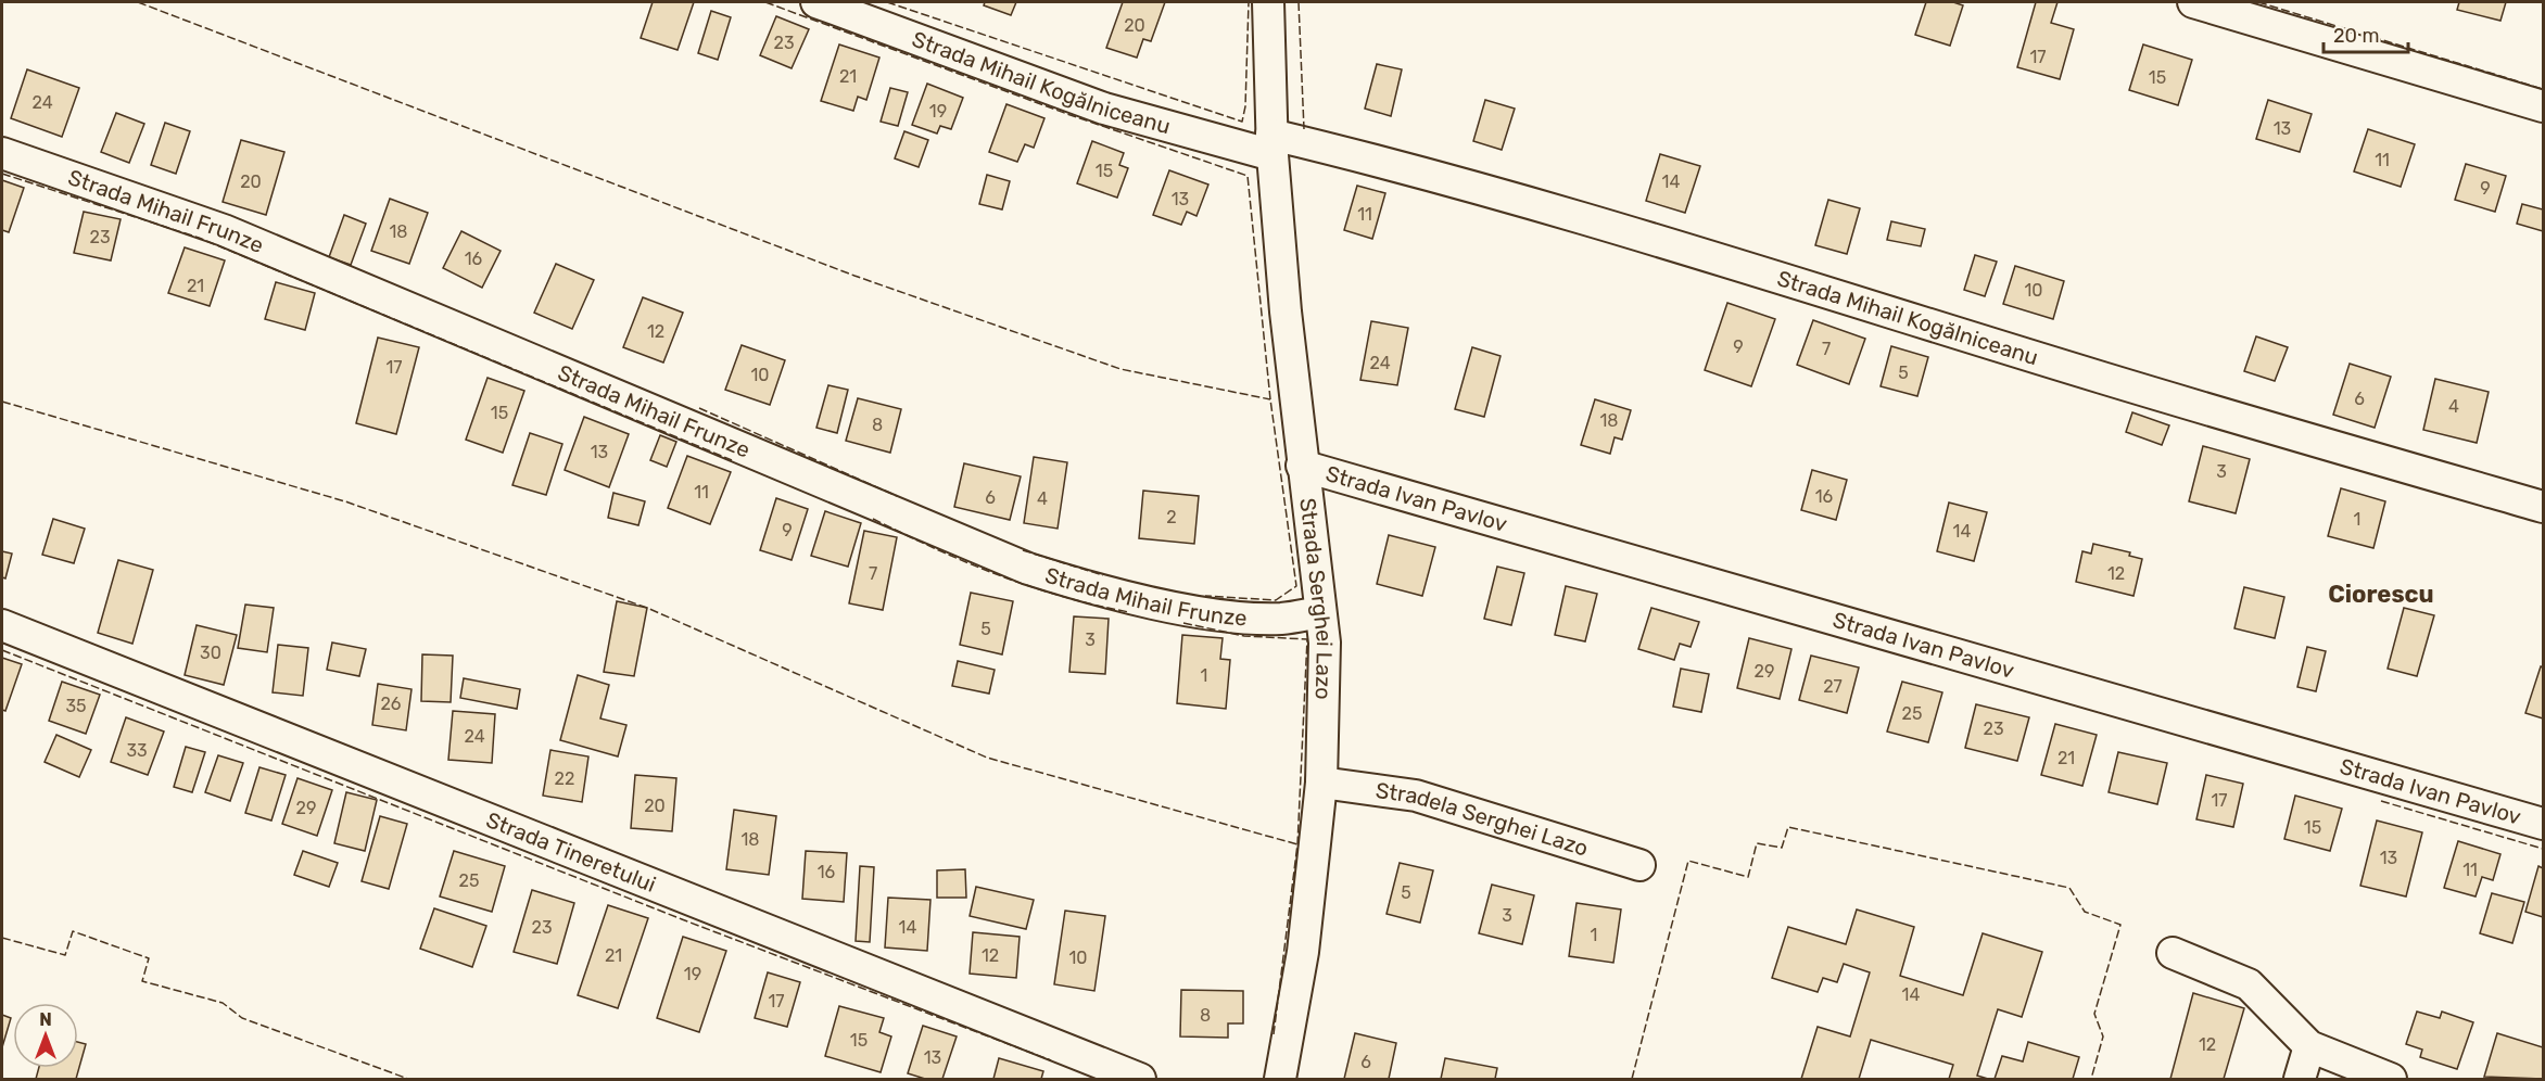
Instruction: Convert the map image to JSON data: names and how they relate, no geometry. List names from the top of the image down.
{
  "streets": {
    "street": [
      "Strada Mihail Kogălniceanu",
      "Strada Mihail Frunze",
      "Strada Ivan Pavlov",
      "Strada Serghei Lazo",
      "Stradela Serghei Lazo",
      "Strada Tineretului"
    ]
  },
  "crossings": [
    ["Strada Mihail Kogălniceanu", "Strada Serghei Lazo"],
    ["Strada Mihail Frunze", "Strada Serghei Lazo"],
    ["Strada Ivan Pavlov", "Strada Serghei Lazo"],
    ["Strada Serghei Lazo", "Stradela Serghei Lazo"]
  ],
  "districts": ["Ciorescu"],
  "house_numbers": [
    "20",
    "23",
    "17",
    "21",
    "15",
    "24",
    "19",
    "13",
    "11",
    "15",
    "20",
    "14",
    "9",
    "13",
    "11",
    "18",
    "23",
    "16",
    "21",
    "10",
    "12",
    "9",
    "7",
    "24",
    "17",
    "5",
    "10",
    "6",
    "4",
    "15",
    "18",
    "8",
    "13",
    "3",
    "11",
    "16",
    "6",
    "4",
    "2",
    "1",
    "9",
    "14",
    "7",
    "12",
    "5",
    "3",
    "30",
    "29",
    "1",
    "27",
    "26",
    "35",
    "25",
    "23",
    "24",
    "33",
    "21",
    "22",
    "17",
    "20",
    "29",
    "15",
    "18",
    "13",
    "11",
    "16",
    "25",
    "5",
    "3",
    "23",
    "14",
    "1",
    "21",
    "12",
    "10",
    "19",
    "14",
    "17",
    "8",
    "15",
    "12",
    "13",
    "6"
  ],
  "scale_bar": "20 m",
  "north": "top"
}
